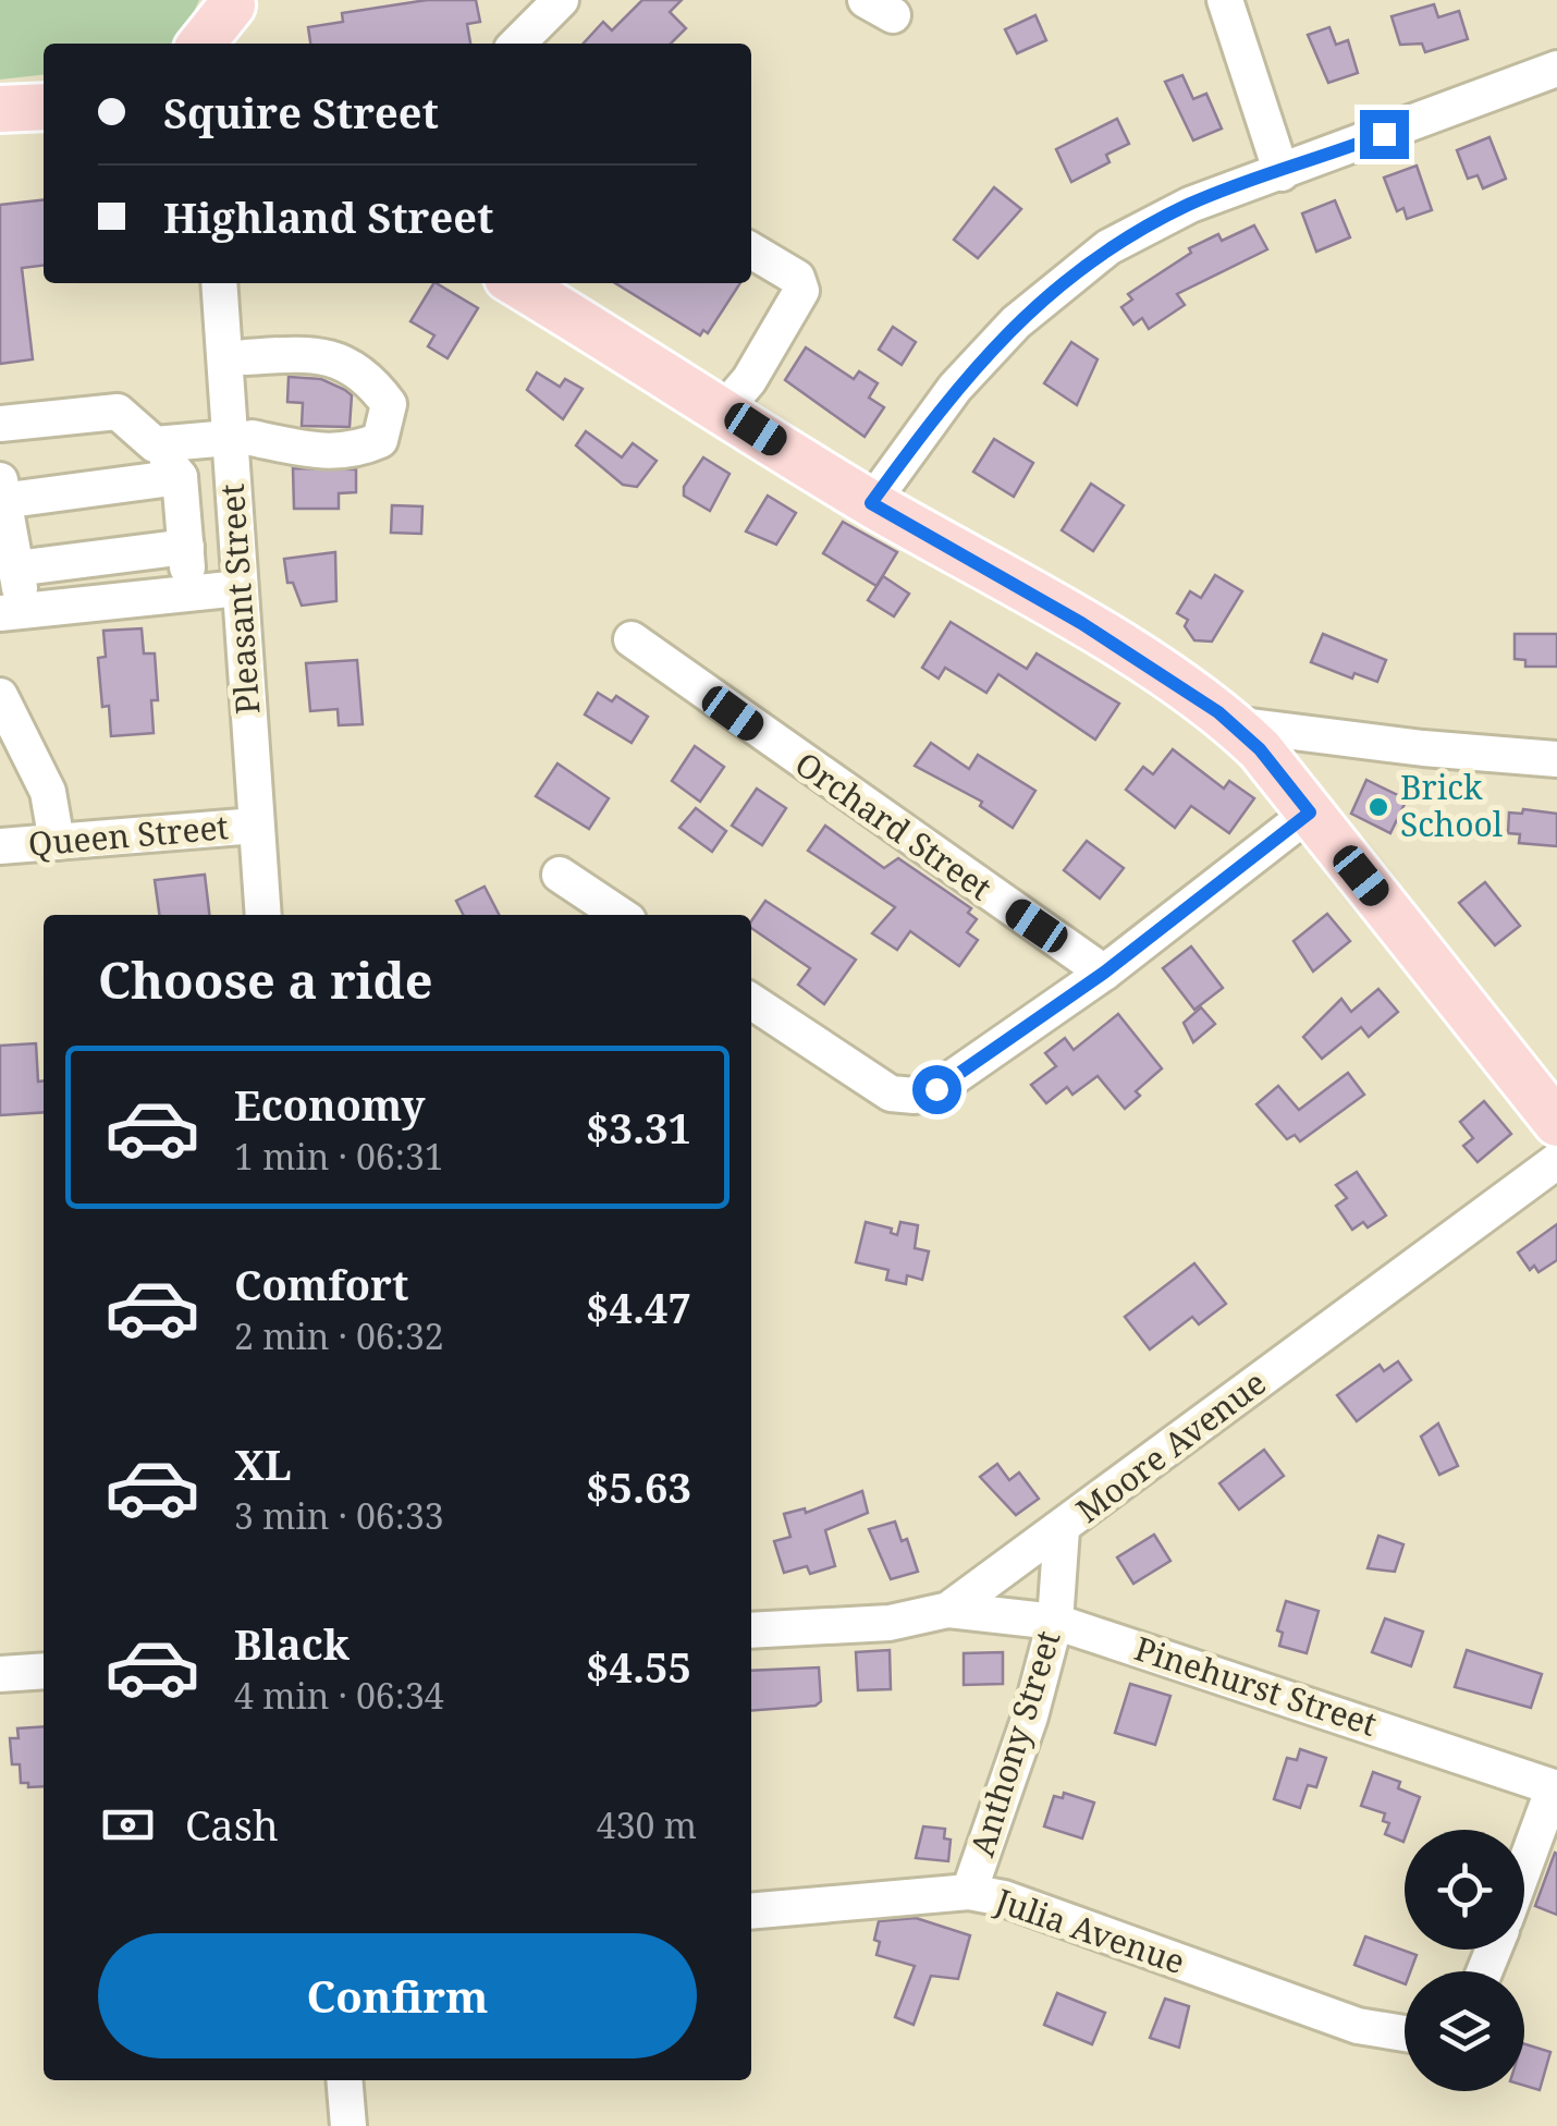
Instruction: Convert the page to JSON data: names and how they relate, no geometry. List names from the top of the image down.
{
  "streets": {
    "street": [
      "Pleasant Street",
      "Orchard Street",
      "Queen Street",
      "Moore Avenue",
      "Pinehurst Street",
      "Anthony Street",
      "Julia Avenue"
    ]
  },
  "crossings": [
    ["Pleasant Street", "Queen Street"],
    ["Moore Avenue", "Pinehurst Street"],
    ["Moore Avenue", "Anthony Street"],
    ["Pinehurst Street", "Anthony Street"],
    ["Anthony Street", "Julia Avenue"]
  ],
  "places": ["Brick School"],
  "page": {
    "banner": ["Squire Street", "Highland Street"],
    "heading": "Choose a ride",
    "list": [
      {
        "name": "Economy",
        "note": "1 min · 06:31",
        "value": "$3.31"
      },
      {
        "name": "Comfort",
        "note": "2 min · 06:32",
        "value": "$4.47"
      },
      {
        "name": "XL",
        "note": "3 min · 06:33",
        "value": "$5.63"
      },
      {
        "name": "Black",
        "note": "4 min · 06:34",
        "value": "$4.55"
      }
    ],
    "pay": ["Cash", "430 m"],
    "buttons": "Confirm"
  }
}
